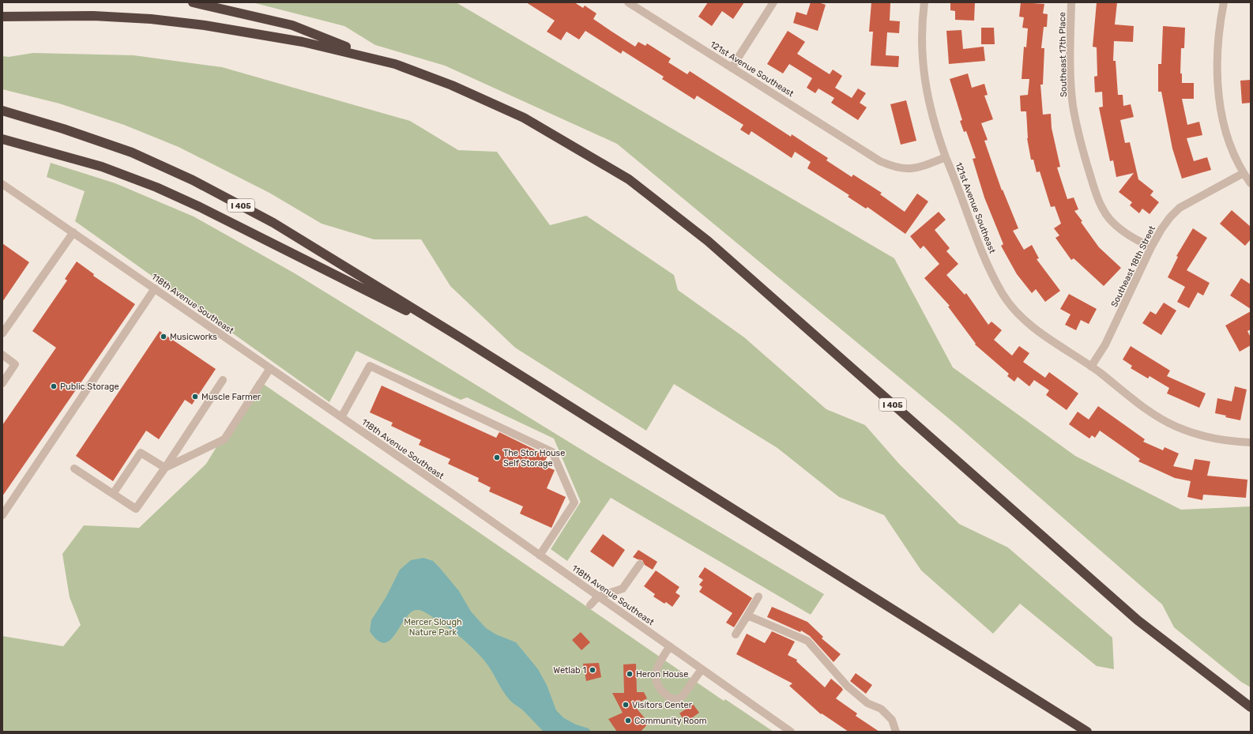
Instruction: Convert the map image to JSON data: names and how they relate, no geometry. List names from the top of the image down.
{
  "streets": {
    "highway": ["I 405"],
    "street": [
      "Southeast 17th Place",
      "121st Avenue Southeast",
      "Southeast 18th Street",
      "118th Avenue Southeast"
    ]
  },
  "crossings": [
    ["Southeast 17th Place", "Southeast 18th Street"],
    ["121st Avenue Southeast", "Southeast 18th Street"]
  ],
  "parks": ["Mercer Slough Nature Park"],
  "places": [
    "Musicworks",
    "Public Storage",
    "Muscle Farmer",
    "The Stor House Self Storage",
    "Wetlab 1",
    "Heron House",
    "Visitors Center",
    "Community Room"
  ]
}
